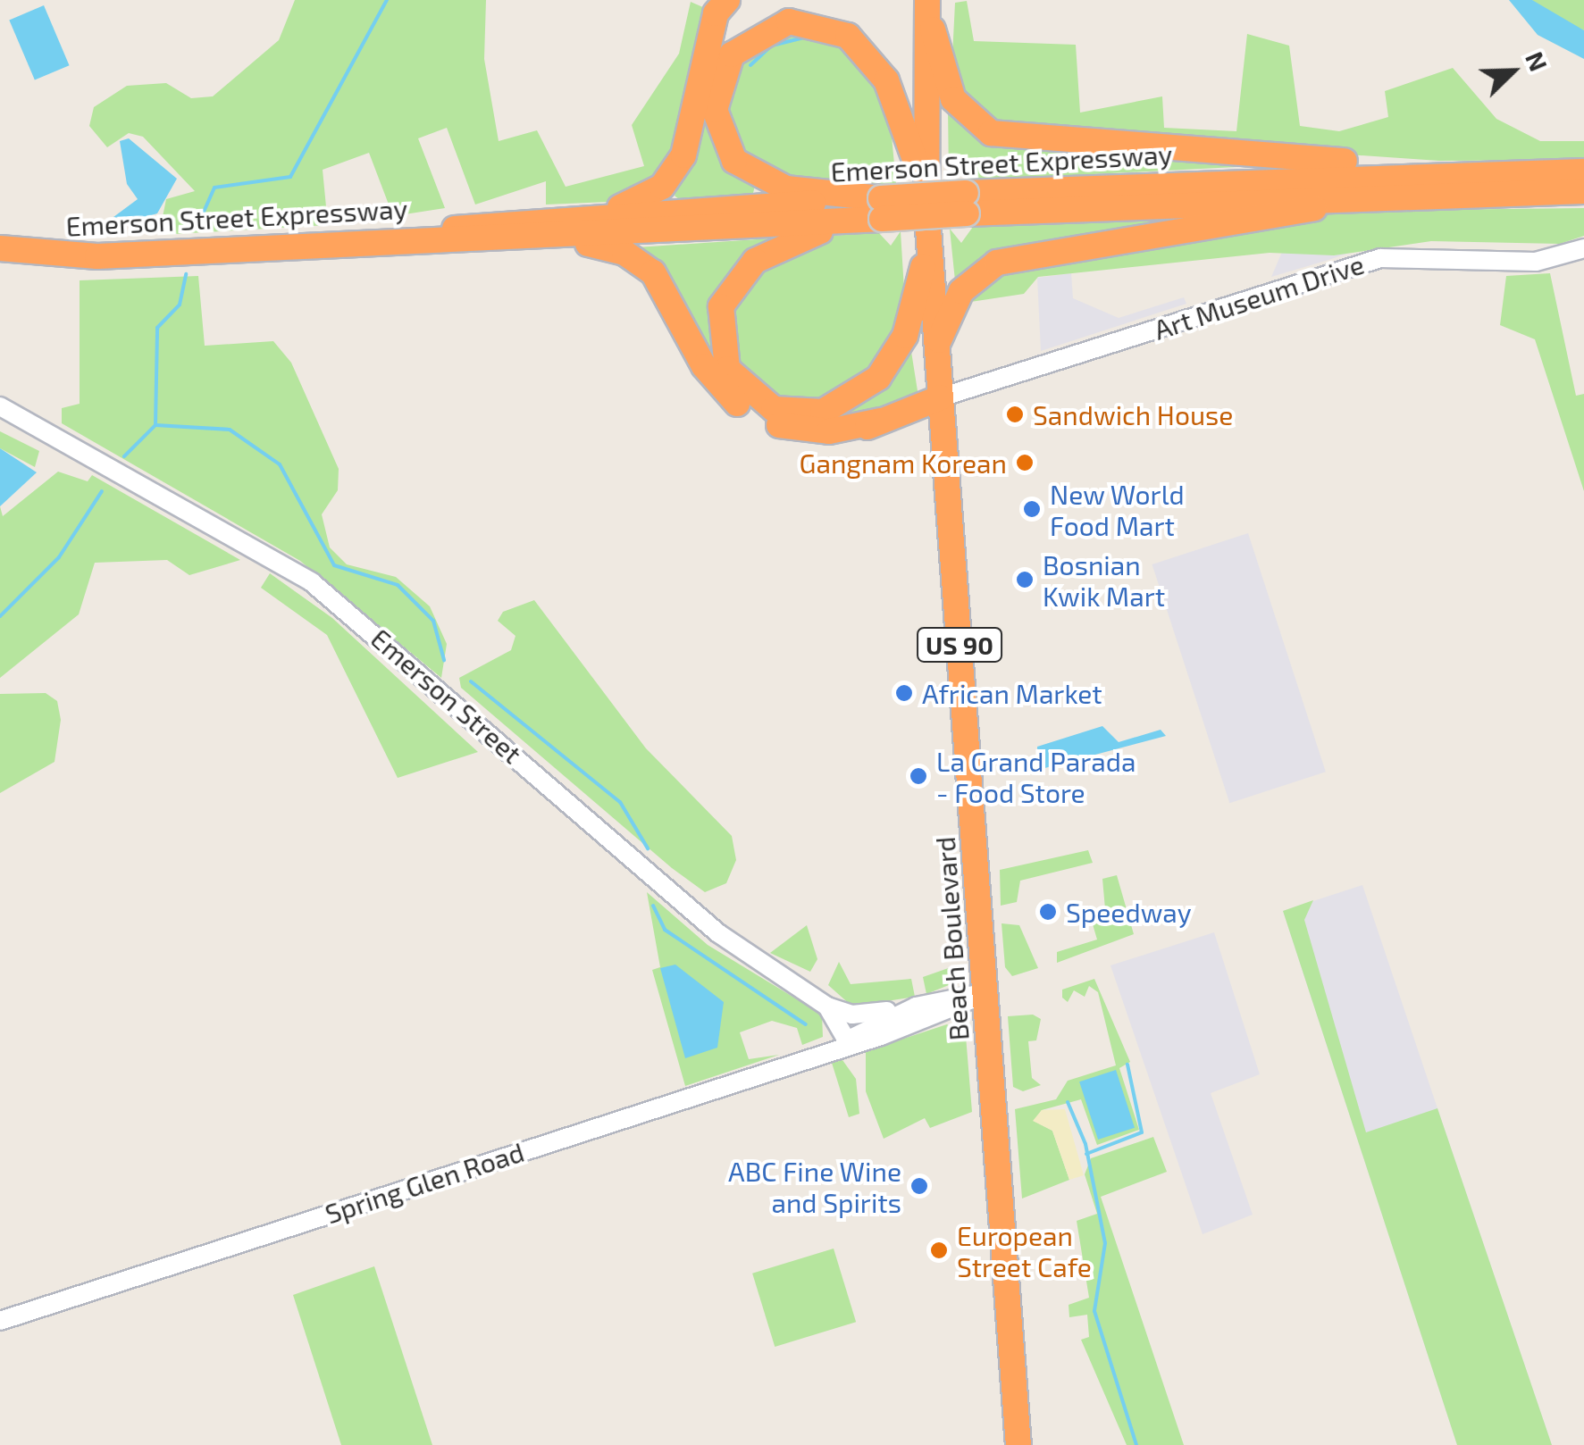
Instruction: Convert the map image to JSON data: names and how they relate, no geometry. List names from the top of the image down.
{
  "streets": {
    "highway": ["Emerson Street Expressway", "US 90", "Beach Boulevard"],
    "street": ["Art Museum Drive", "Emerson Street", "Spring Glen Road"]
  },
  "crossings": [
    ["Art Museum Drive", "Beach Boulevard"],
    ["Emerson Street", "Spring Glen Road"],
    ["Beach Boulevard", "Spring Glen Road"]
  ],
  "places": [
    "Sandwich House",
    "Gangnam Korean",
    "New World Food Mart",
    "Bosnian Kwik Mart",
    "African Market",
    "La Grand Parada - Food Store",
    "Speedway",
    "ABC Fine Wine and Spirits",
    "European Street Cafe"
  ],
  "north": "top right"
}
